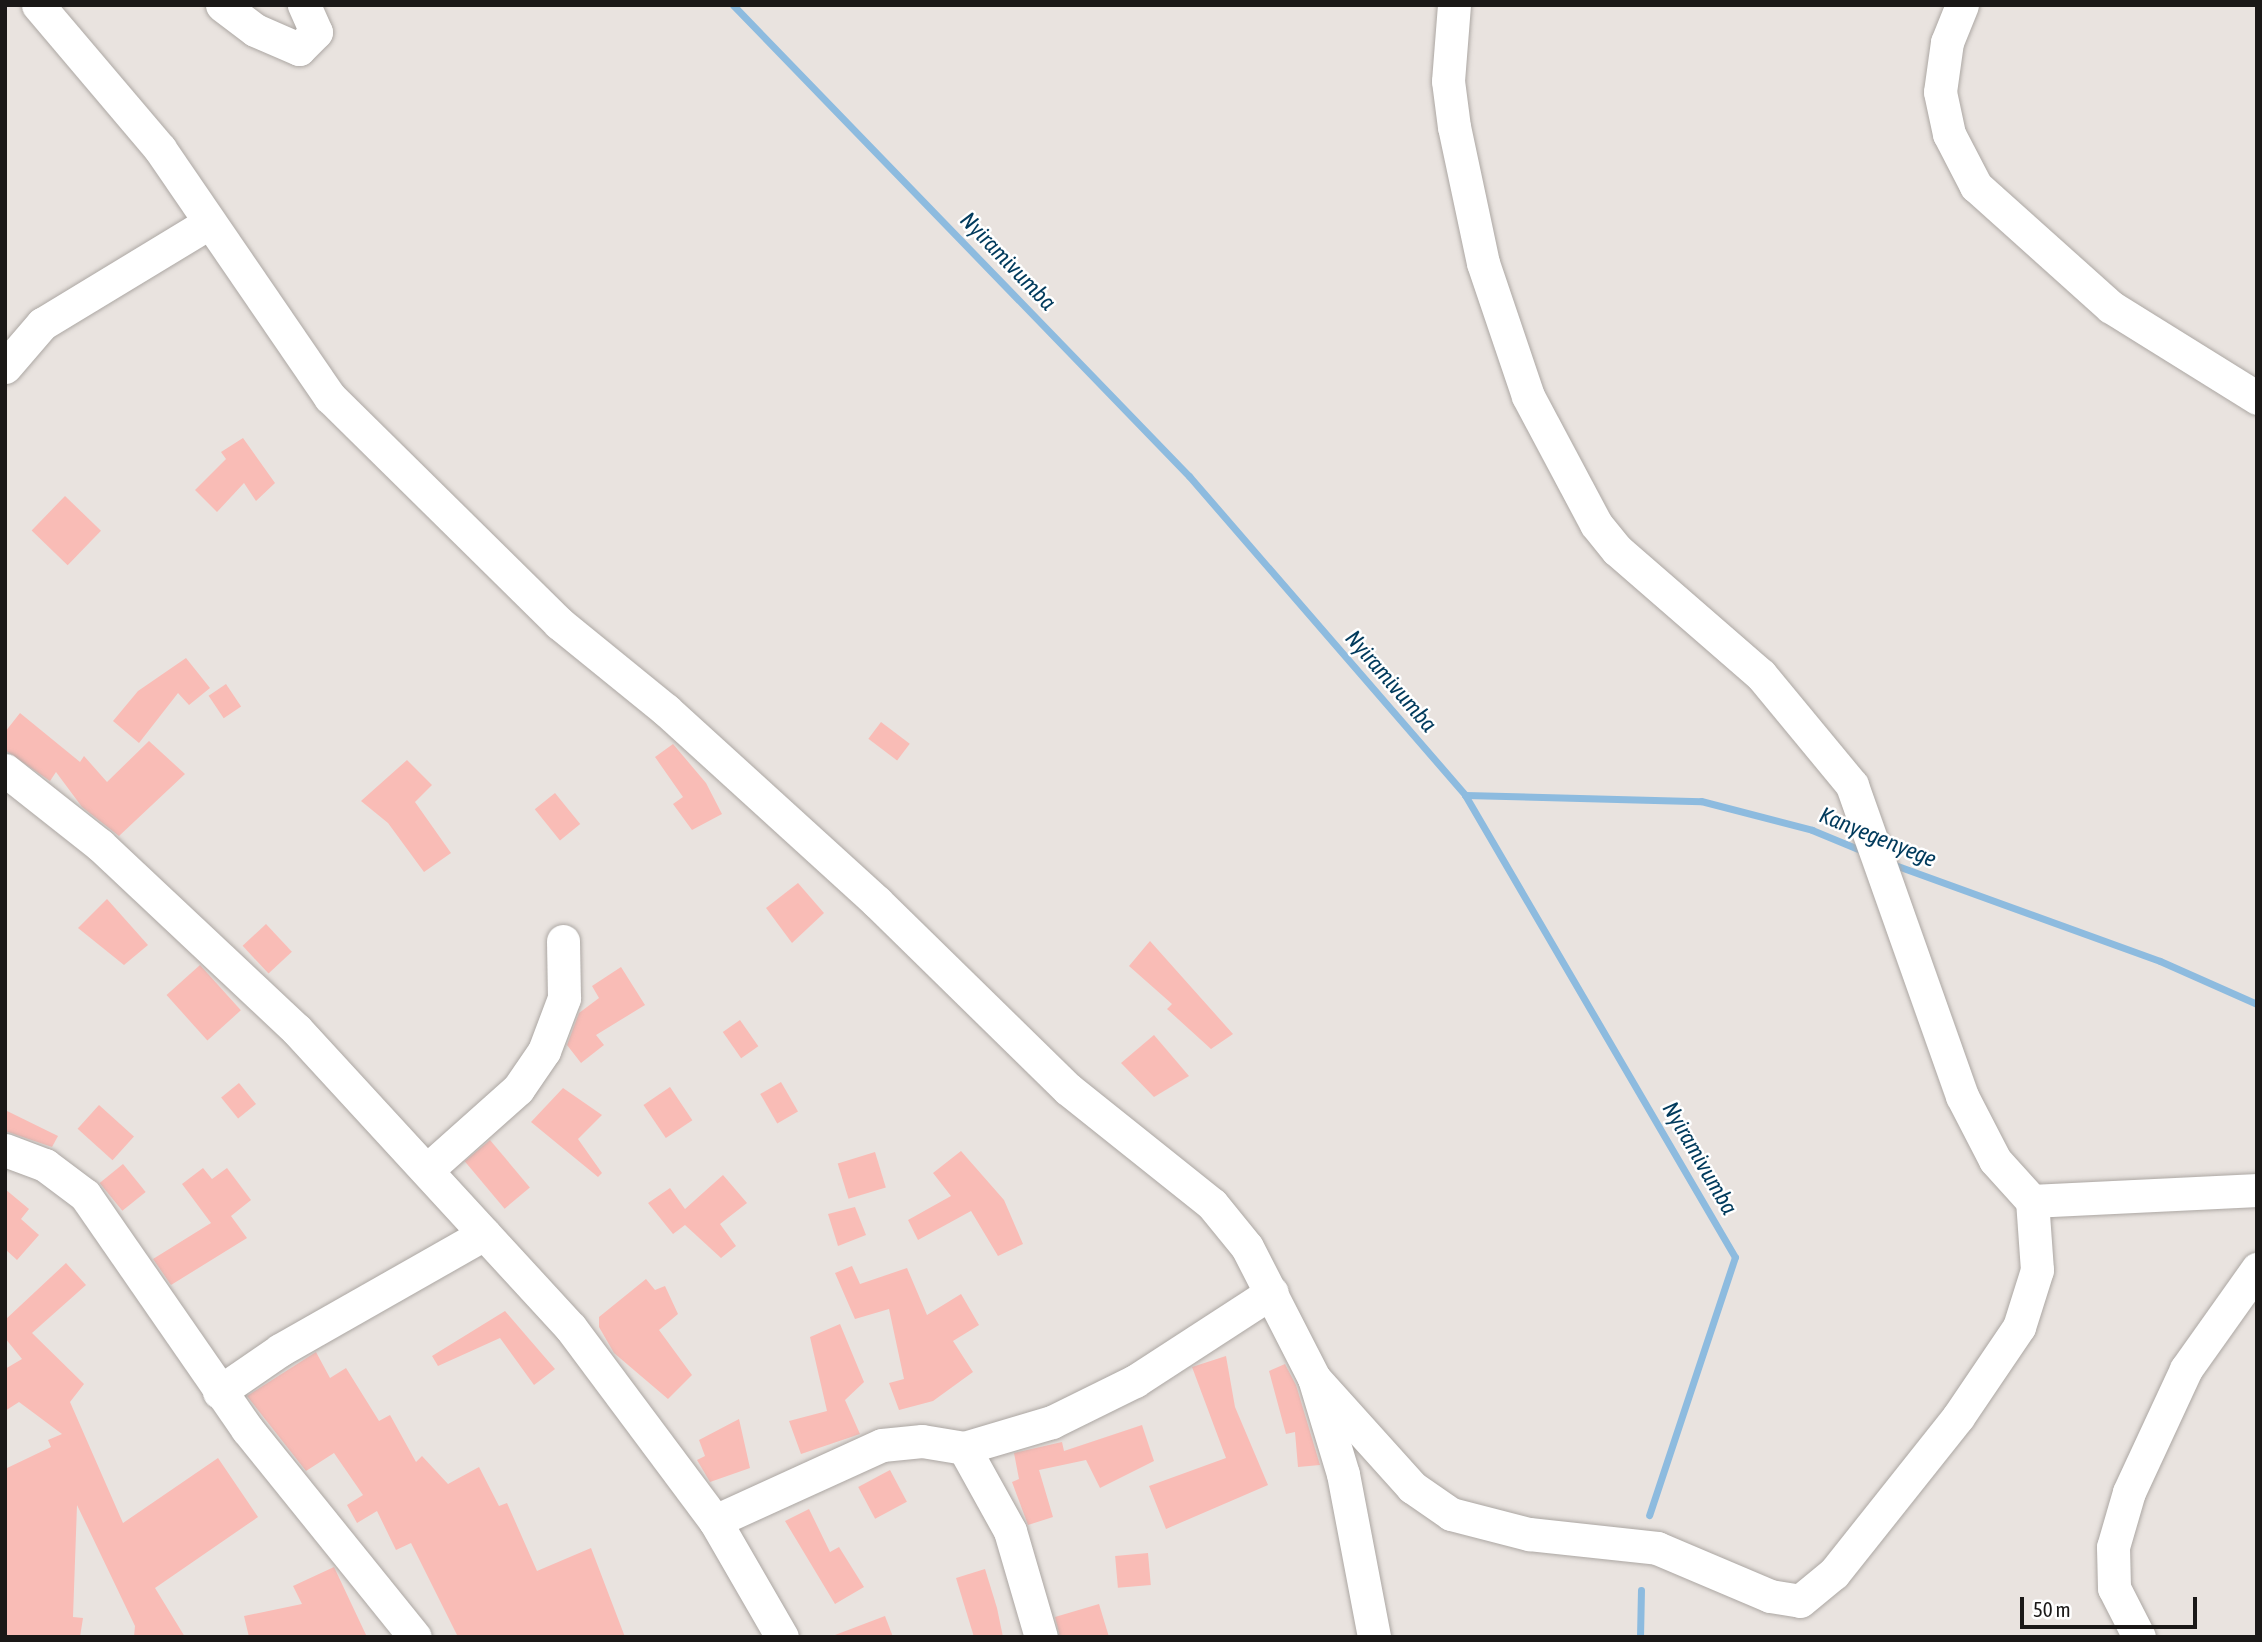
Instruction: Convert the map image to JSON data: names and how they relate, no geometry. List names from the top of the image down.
{
  "water": ["Nyiramivumba", "Kanyegenyege"],
  "scale_bar": "50 m"
}
